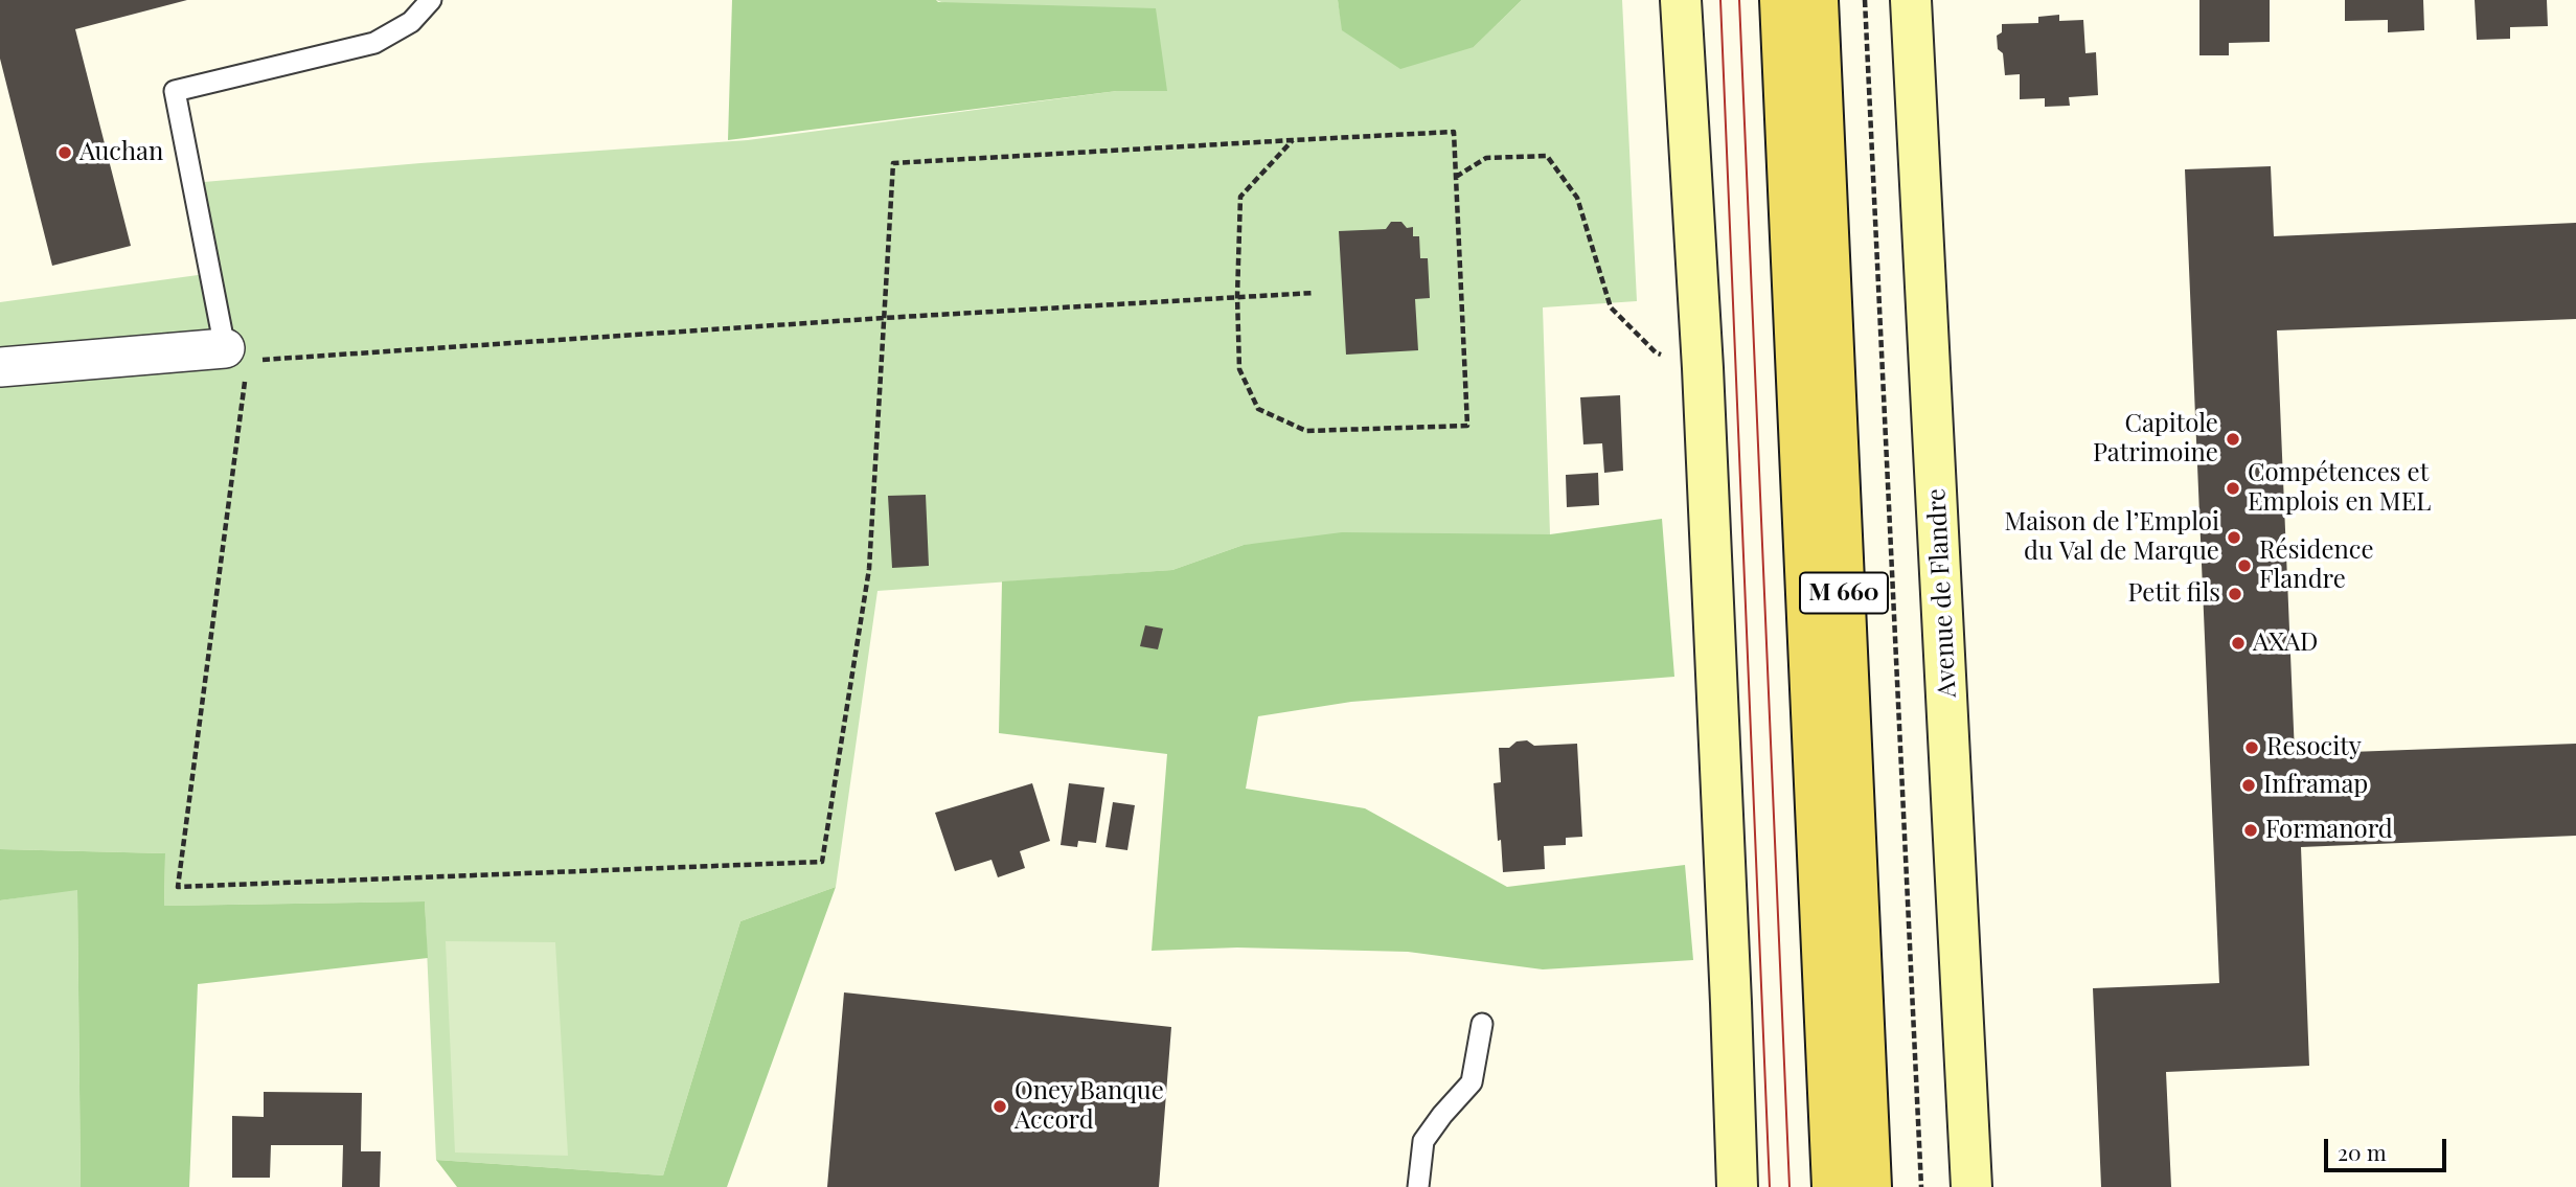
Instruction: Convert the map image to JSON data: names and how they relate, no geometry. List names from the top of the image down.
{
  "streets": {
    "main road": ["M 660"],
    "street": ["Avenue de Flandre"]
  },
  "places": [
    "Auchan",
    "Capitole Patrimoine",
    "Compétences et Emplois en MEL",
    "Maison de l’Emploi du Val de Marque",
    "Résidence Flandre",
    "Petit fils",
    "AXAD",
    "Resocity",
    "Inframap",
    "Formanord",
    "Oney Banque Accord"
  ],
  "scale_bar": "20 m"
}
